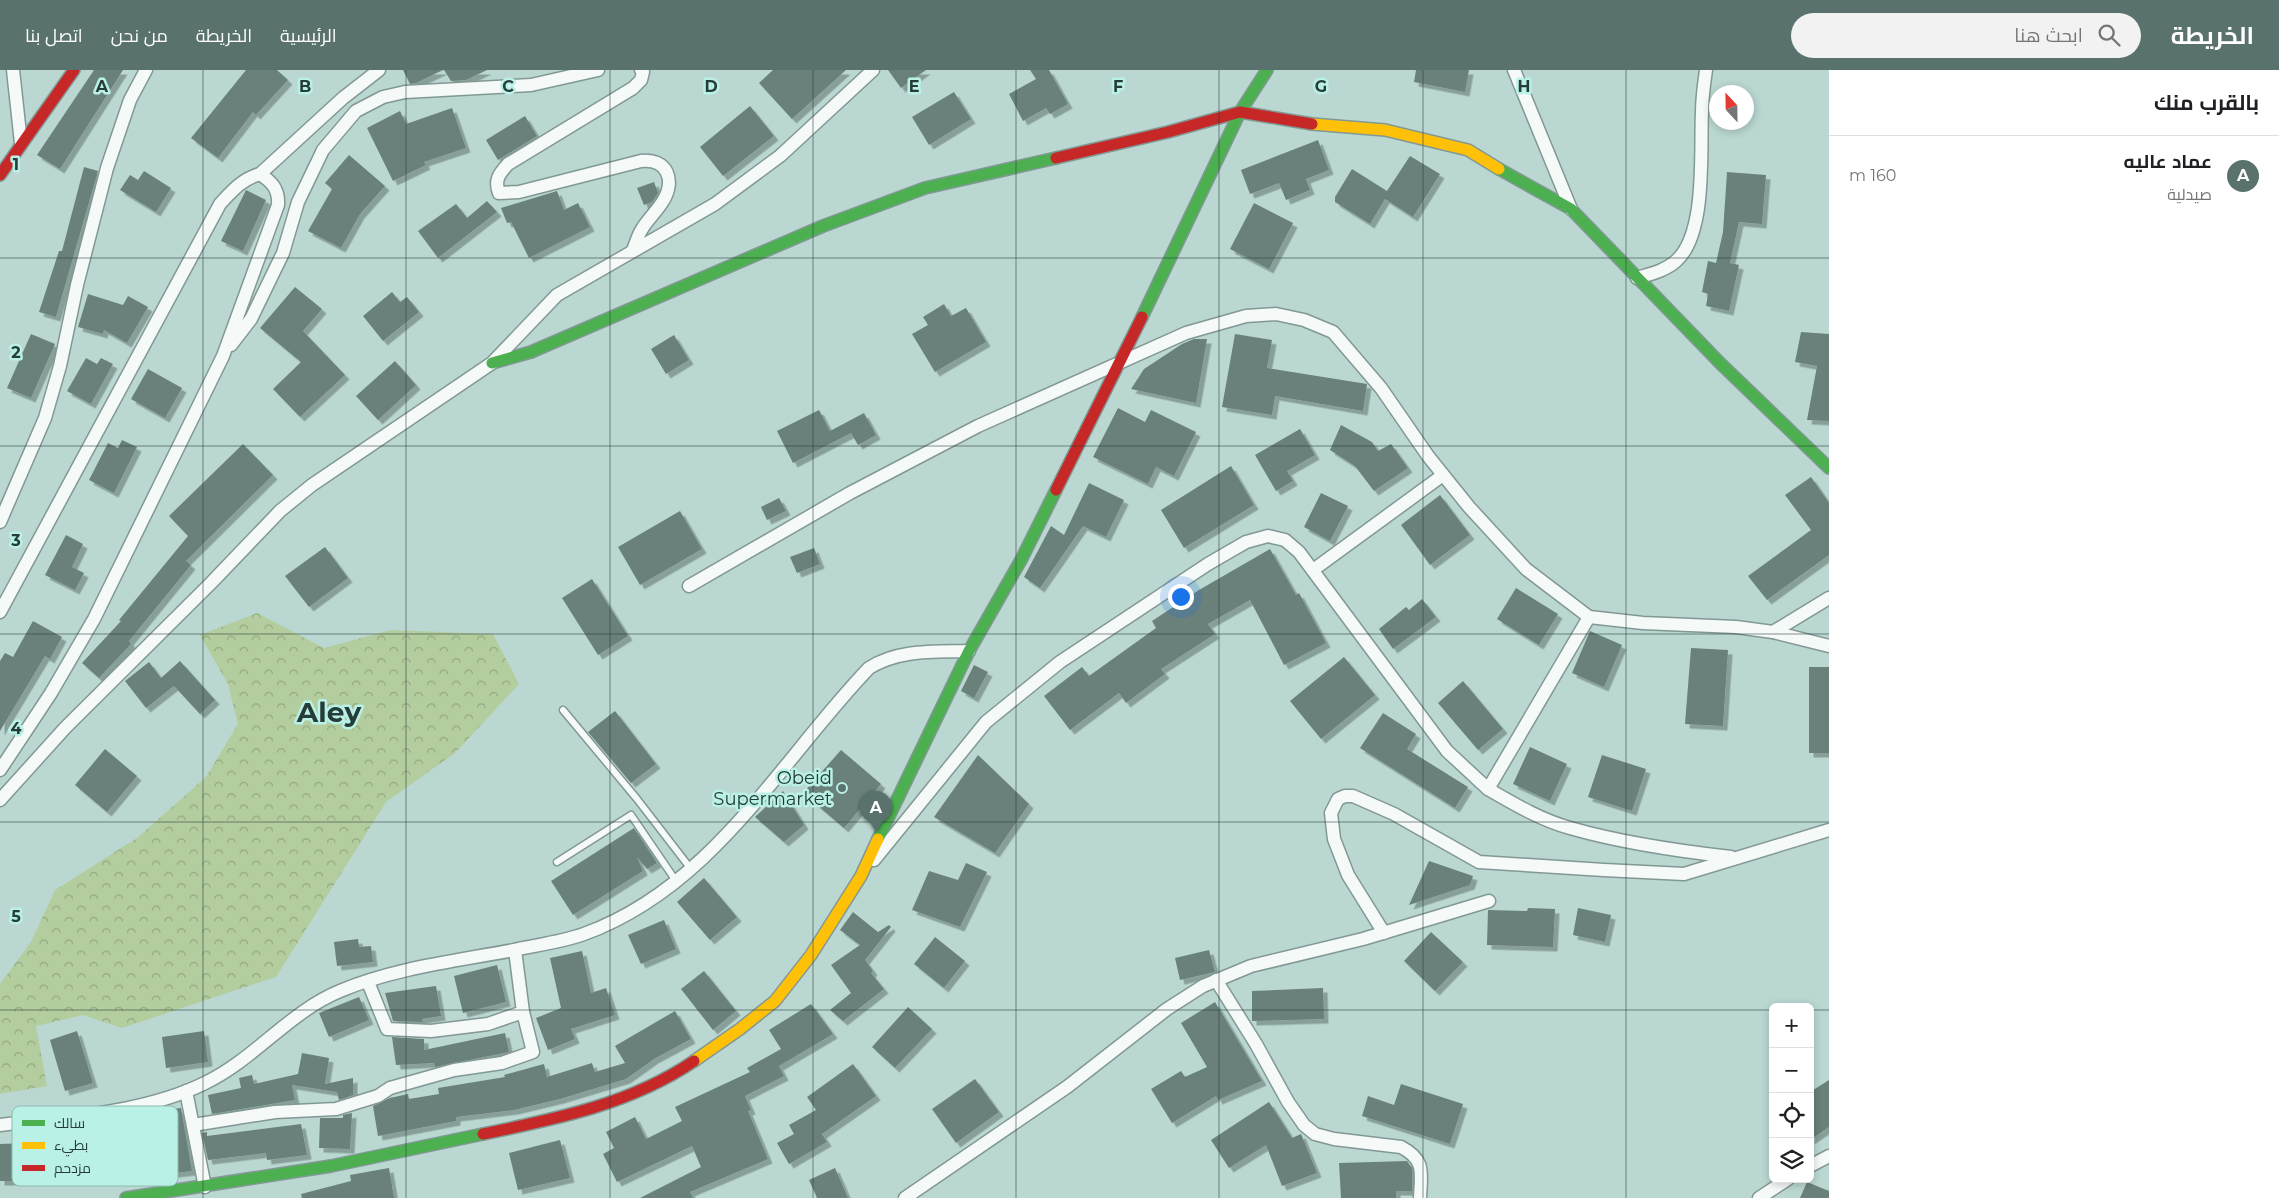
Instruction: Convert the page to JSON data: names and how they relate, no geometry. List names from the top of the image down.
{
  "districts": ["Aley"],
  "places": ["Obeid Supermarket"],
  "legend": ["سالك", "بطيء", "مزدحم"],
  "north": "top",
  "page": {
    "header": "الخريطة",
    "search": "ابحث هنا",
    "nav": [
      "الرئيسية",
      "الخريطة",
      "من نحن",
      "اتصل بنا"
    ],
    "heading": "بالقرب منك",
    "list": [
      {
        "mark": "A",
        "name": "عماد عاليه",
        "note": "صيدلية",
        "value": "160 m"
      }
    ],
    "pins": "A",
    "map_buttons": ["+", "−"]
  },
  "grid": {
    "columns": [
      "A",
      "B",
      "C",
      "D",
      "E",
      "F",
      "G",
      "H"
    ],
    "rows": [
      "1",
      "2",
      "3",
      "4",
      "5"
    ]
  }
}
